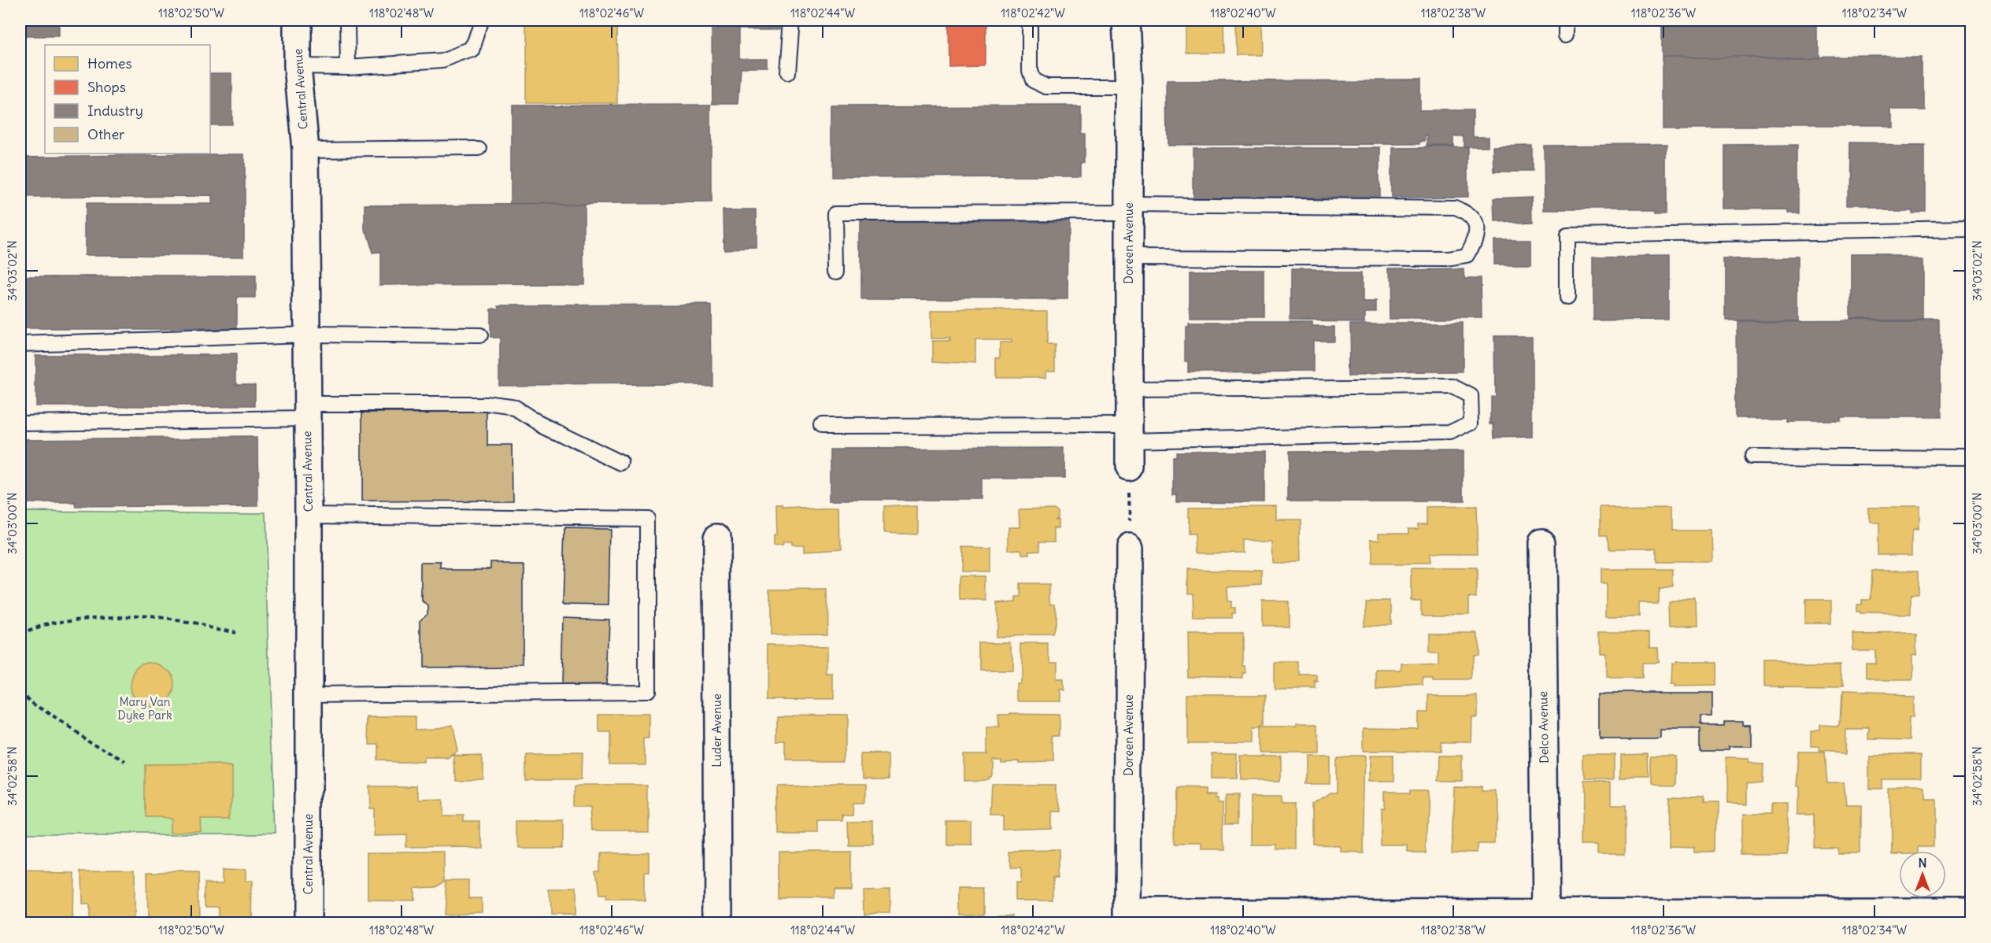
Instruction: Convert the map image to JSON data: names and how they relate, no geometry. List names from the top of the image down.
{
  "streets": {
    "street": [
      "Central Avenue",
      "Doreen Avenue",
      "Delco Avenue",
      "Luder Avenue"
    ]
  },
  "parks": ["Mary Van Dyke Park"],
  "legend": [
    "Homes",
    "Shops",
    "Industry",
    "Other"
  ],
  "north": "top",
  "coordinates": [
    "118°02'50\"W",
    "118°02'48\"W",
    "118°02'46\"W",
    "118°02'44\"W",
    "118°02'42\"W",
    "118°02'40\"W",
    "118°02'38\"W",
    "118°02'36\"W",
    "118°02'34\"W",
    "34°03'02\"N",
    "34°03'00\"N",
    "34°02'58\"N"
  ]
}
